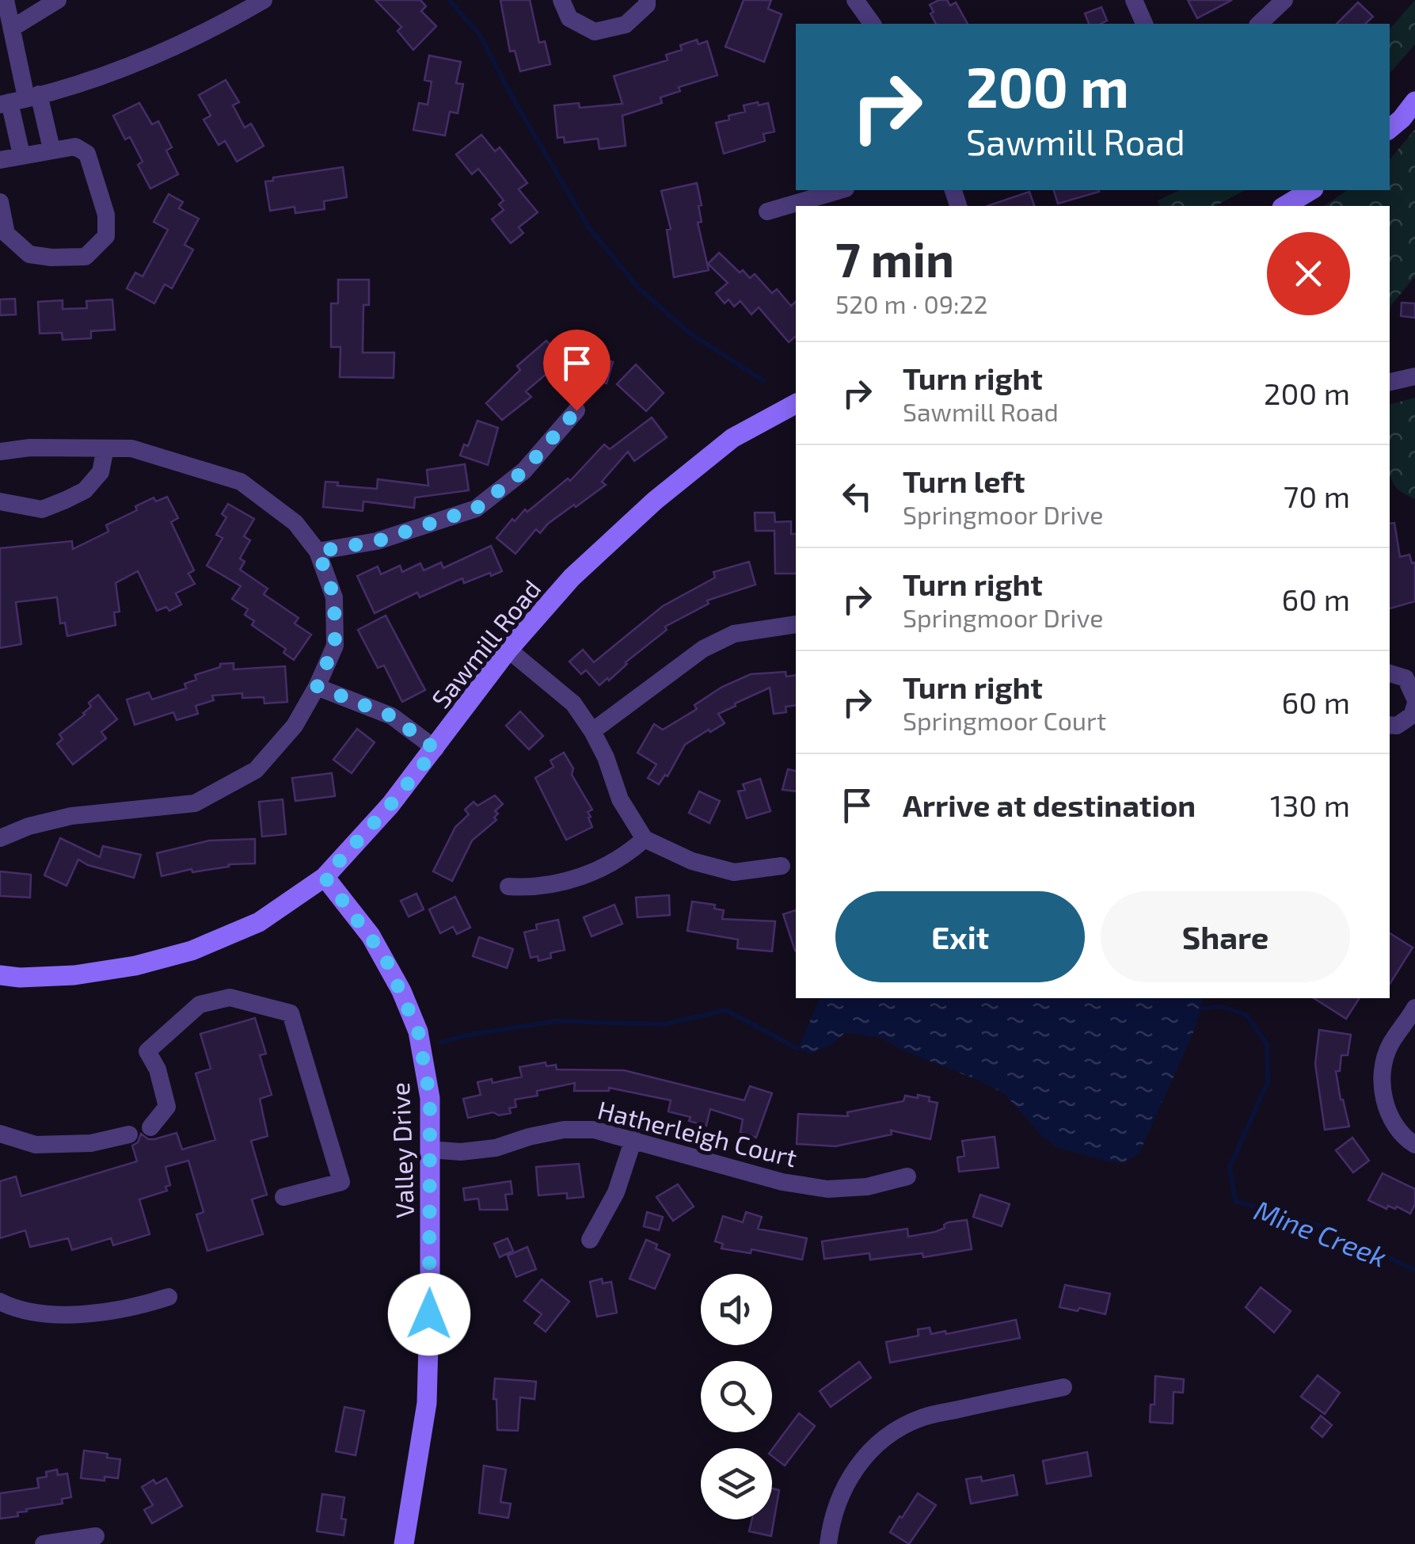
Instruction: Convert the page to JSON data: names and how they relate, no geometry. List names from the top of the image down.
{
  "streets": {
    "street": ["Sawmill Road", "Hatherleigh Court", "Valley Drive"]
  },
  "crossings": [
    ["Sawmill Road", "Valley Drive"],
    ["Hatherleigh Court", "Valley Drive"]
  ],
  "water": ["Mine Creek"],
  "page": {
    "turn": ["200 m", "Sawmill Road"],
    "heading": ["7 min", "520 m · 09:22"],
    "list": [
      {
        "name": "Turn right",
        "note": "Sawmill Road",
        "value": "200 m"
      },
      {
        "name": "Turn left",
        "note": "Springmoor Drive",
        "value": "70 m"
      },
      {
        "name": "Turn right",
        "note": "Springmoor Drive",
        "value": "60 m"
      },
      {
        "name": "Turn right",
        "note": "Springmoor Court",
        "value": "60 m"
      },
      {
        "name": "Arrive at destination",
        "value": "130 m"
      }
    ],
    "buttons": ["Exit", "Share"]
  }
}
